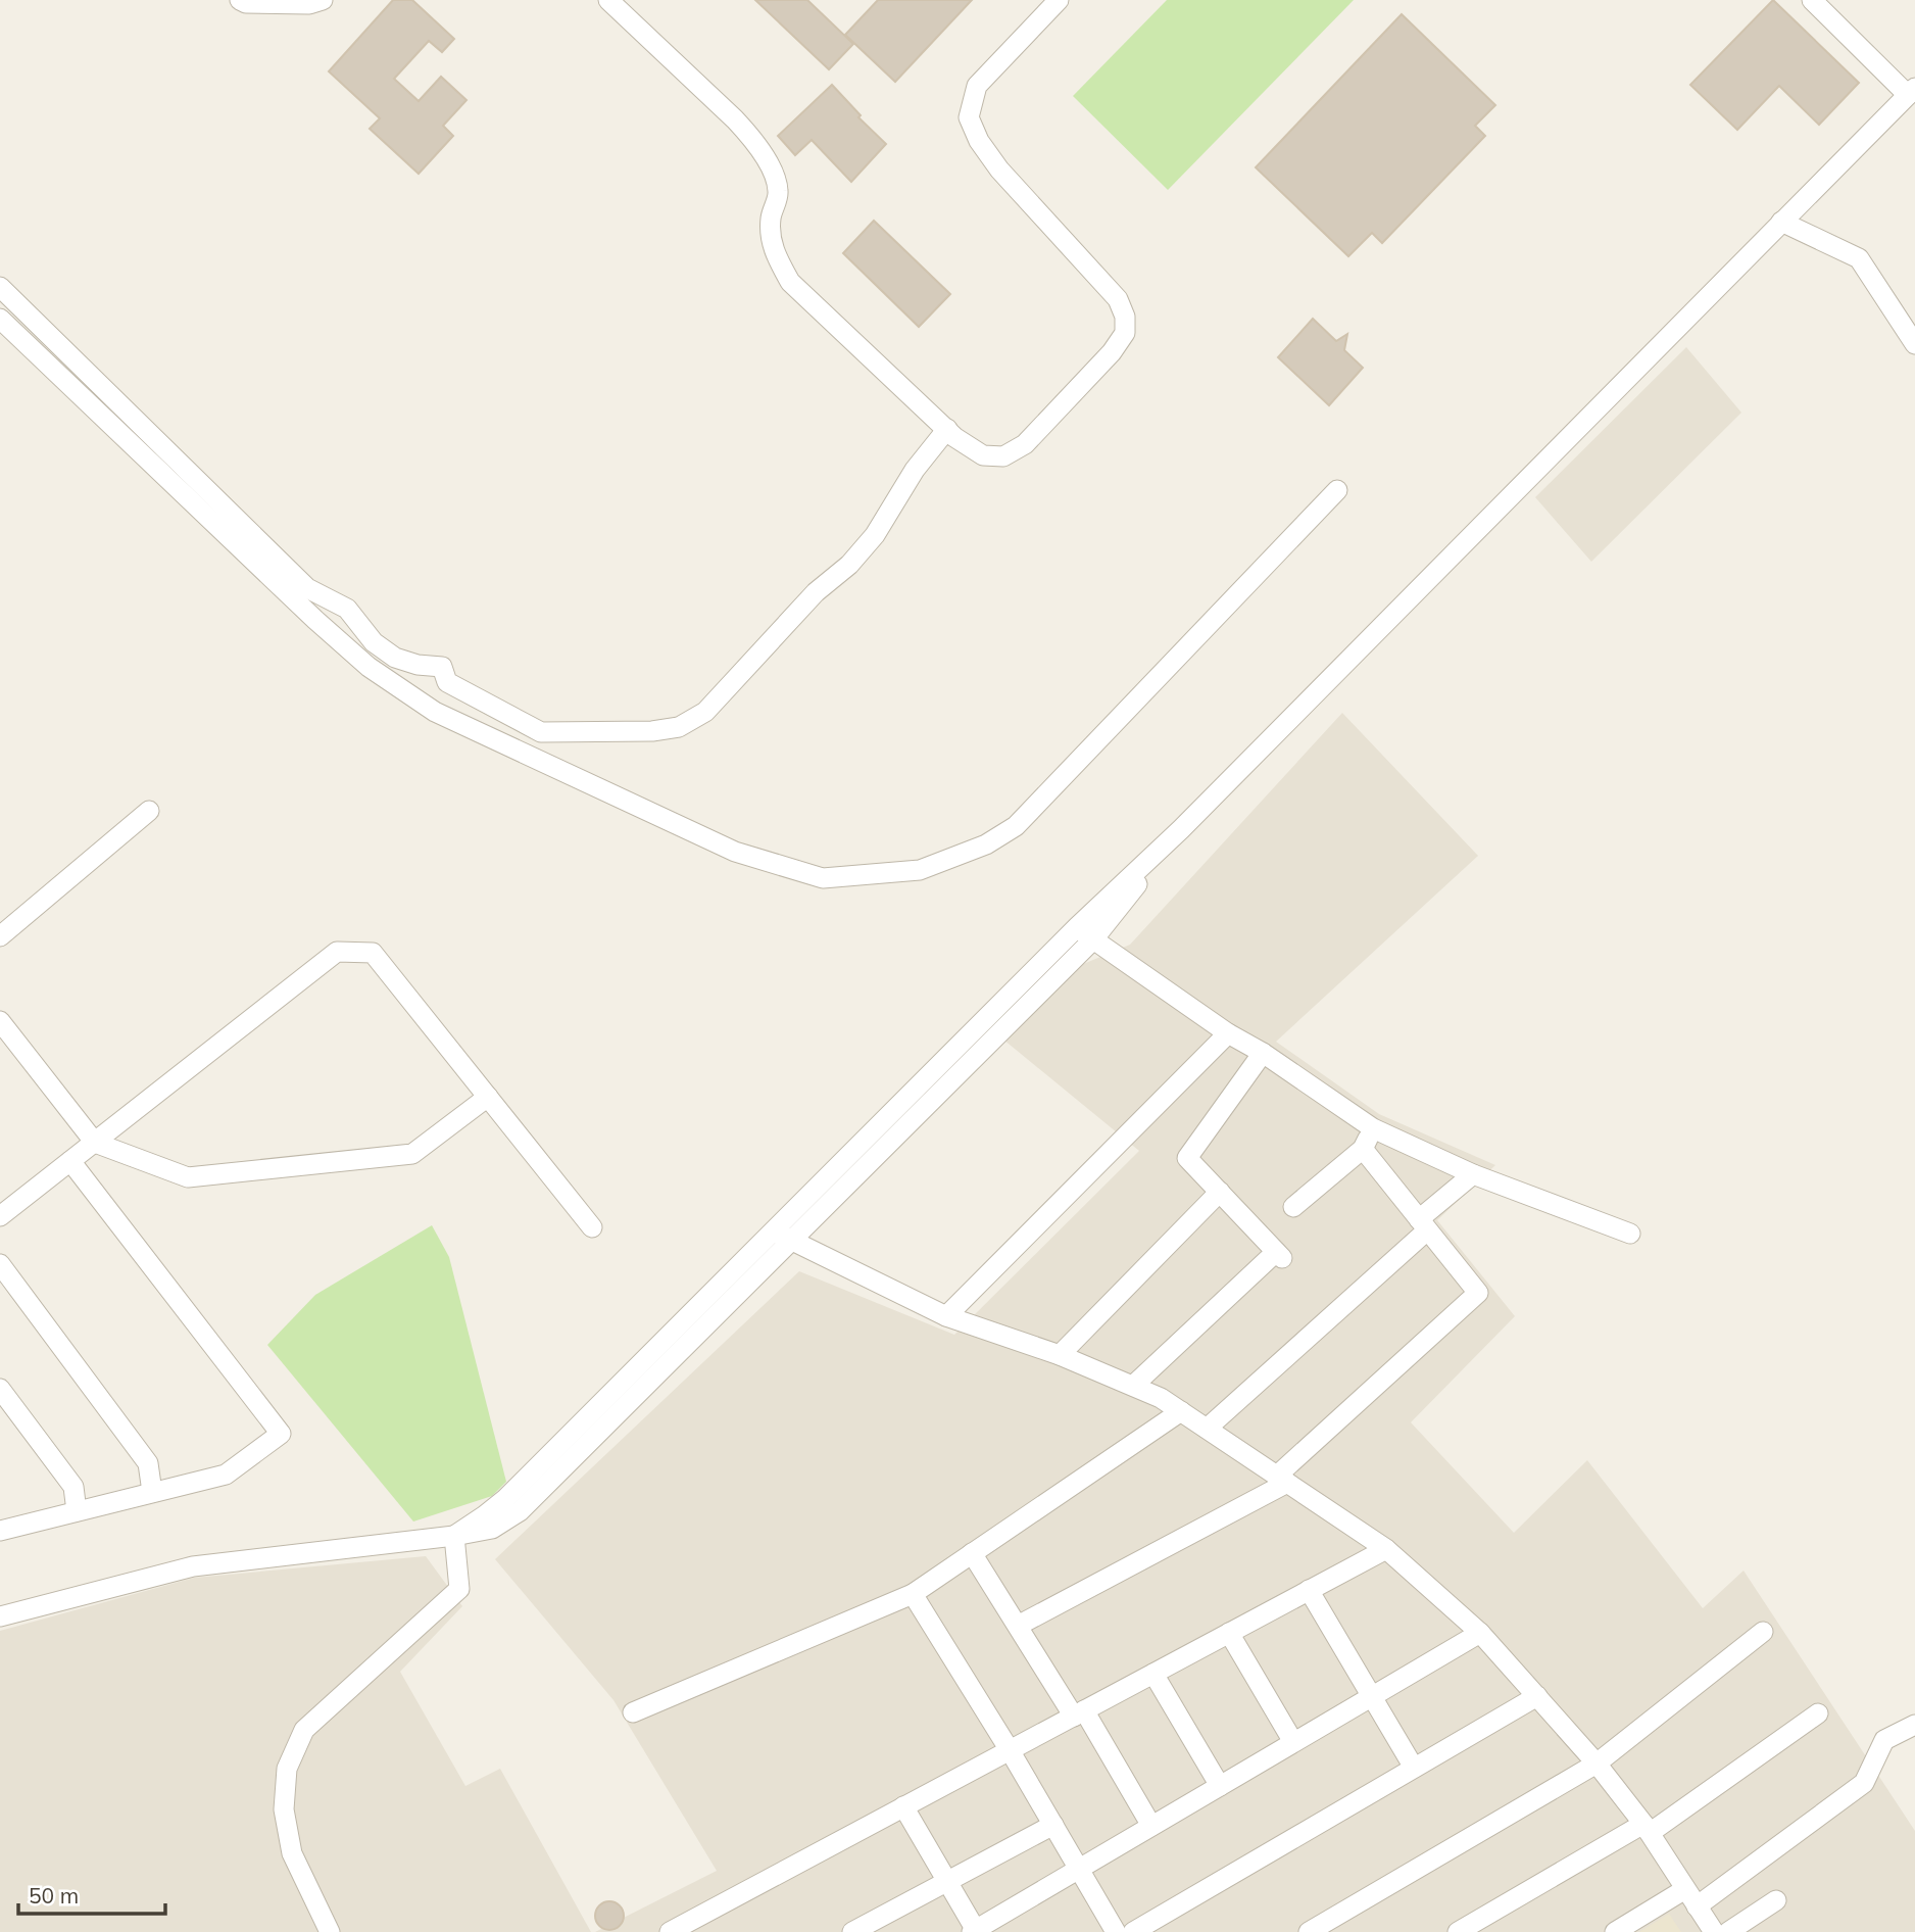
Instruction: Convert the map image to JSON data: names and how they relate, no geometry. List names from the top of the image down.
{
  "scale_bar": "50 m"
}
